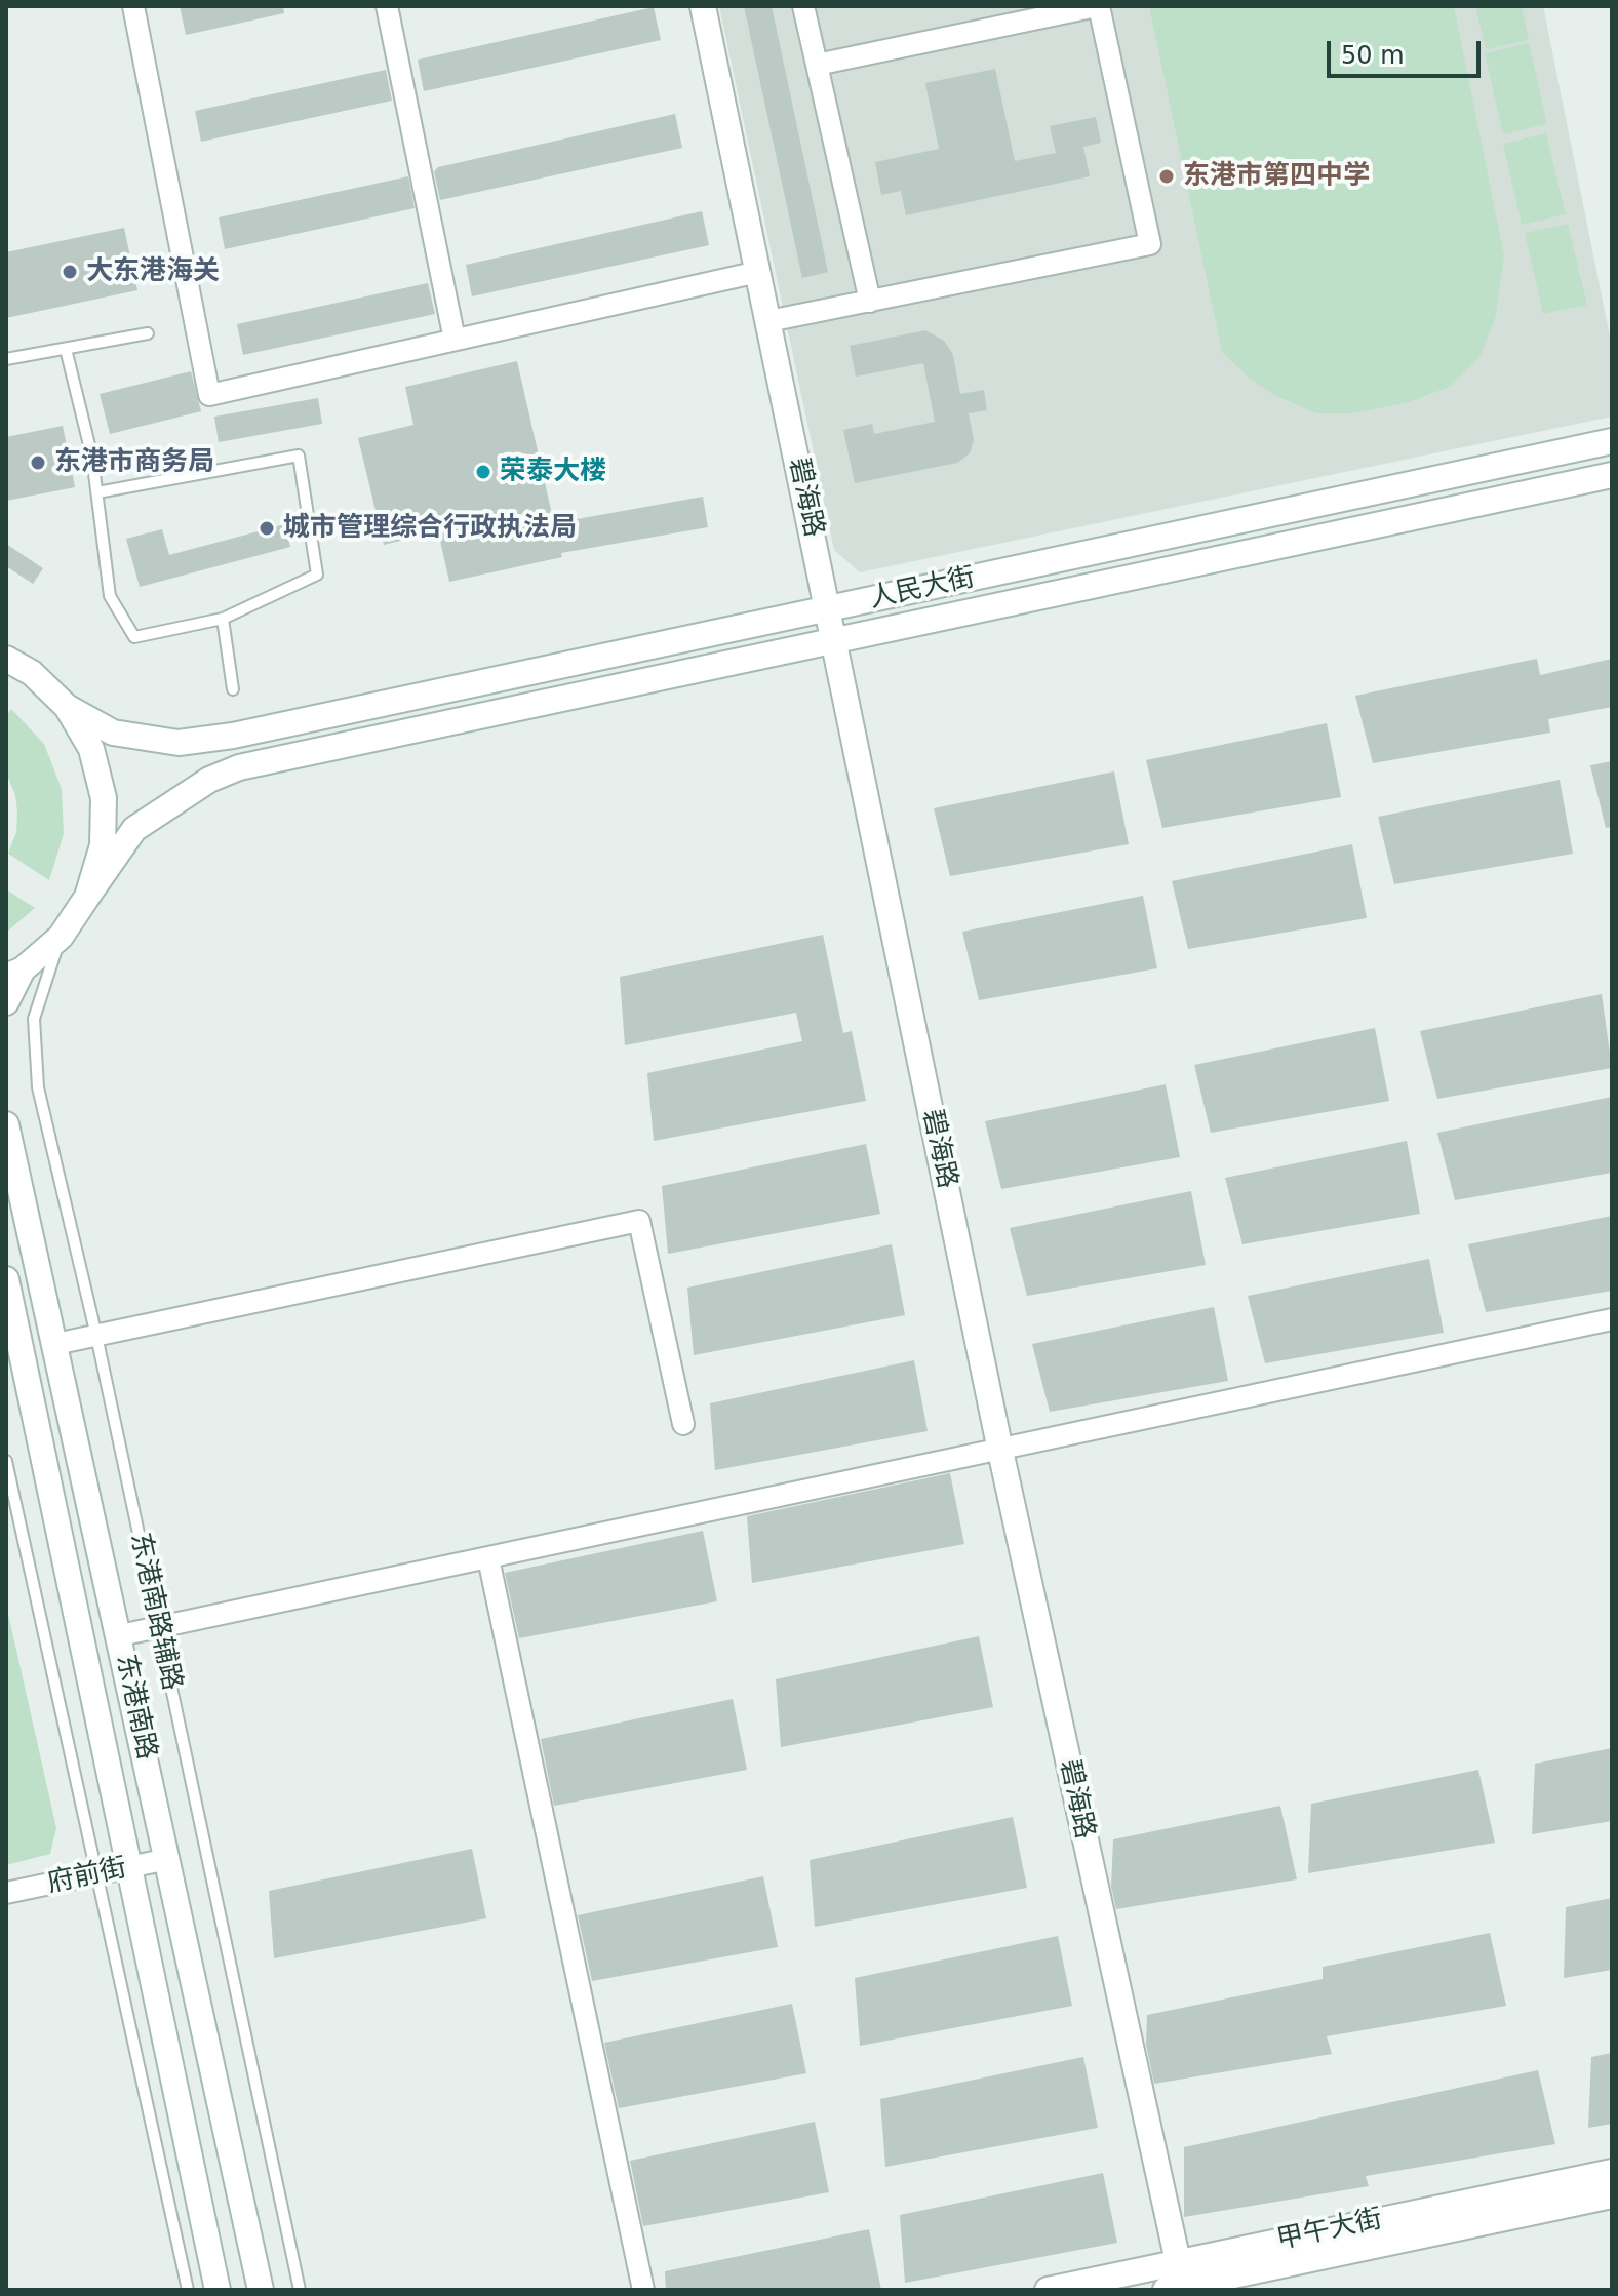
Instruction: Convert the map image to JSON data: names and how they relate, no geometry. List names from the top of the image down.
{
  "streets": {
    "main road": [
      "碧海路",
      "人民大街",
      "东港南路",
      "甲午大街"
    ],
    "street": ["府前街"],
    "lane": ["东港南路辅路"]
  },
  "crossings": [
    ["碧海路", "人民大街"],
    ["碧海路", "甲午大街"],
    ["人民大街", "东港南路辅路"],
    ["东港南路", "府前街"]
  ],
  "places": [
    "东港市第四中学",
    "大东港海关",
    "东港市商务局",
    "荣泰大楼",
    "城市管理综合行政执法局"
  ],
  "scale_bar": "50 m"
}
